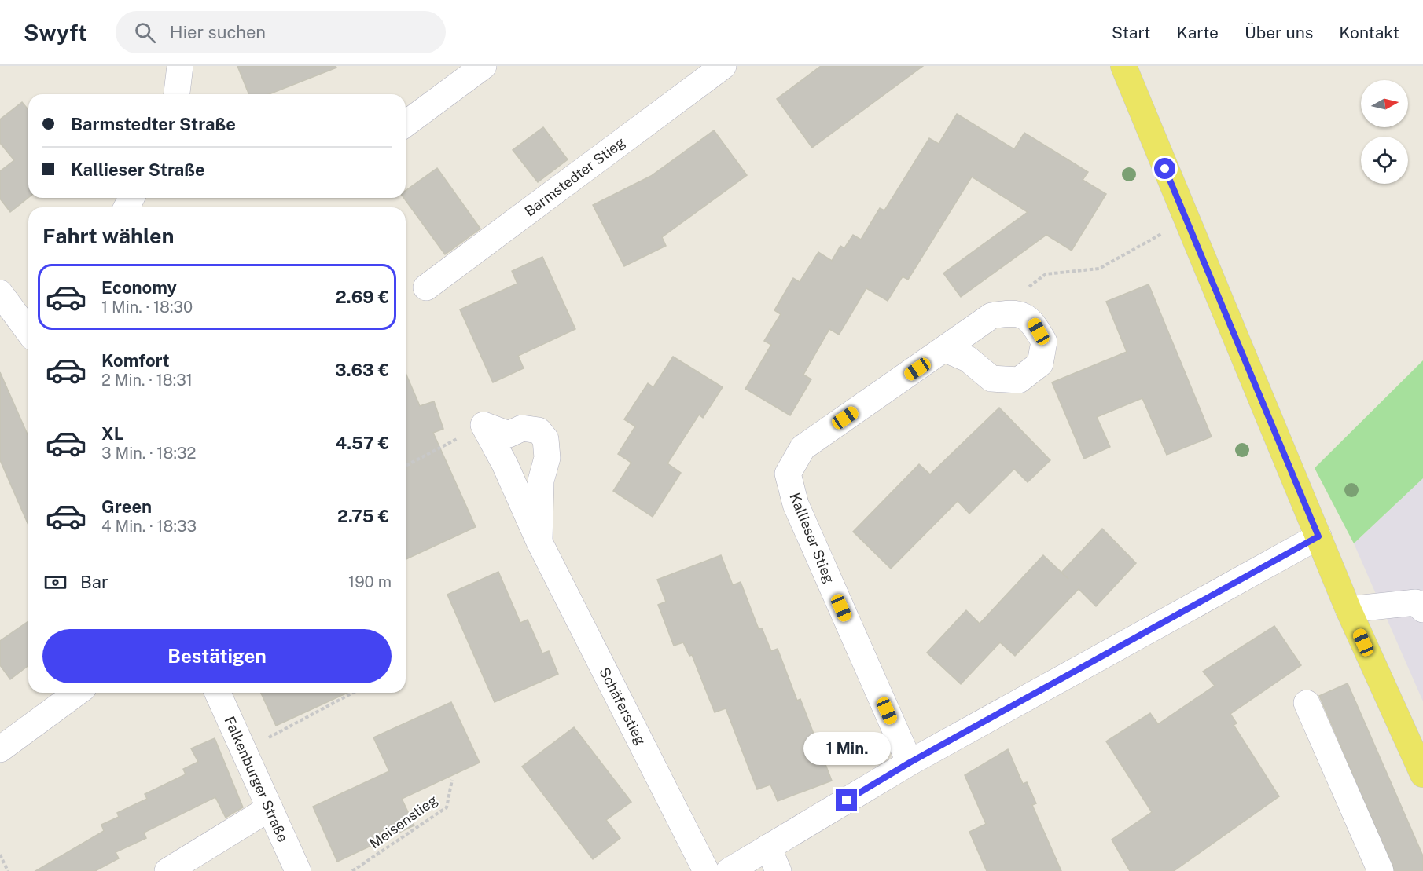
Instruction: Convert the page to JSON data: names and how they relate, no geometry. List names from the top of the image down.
{
  "streets": {
    "street": [
      "Barmstedter Stieg",
      "Kallieser Stieg",
      "Schäferstieg",
      "Falkenburger Straße"
    ],
    "path": ["Meisenstieg"]
  },
  "north": "right",
  "page": {
    "header": "Swyft",
    "search": "Hier suchen",
    "nav": [
      "Start",
      "Karte",
      "Über uns",
      "Kontakt"
    ],
    "banner": ["Barmstedter Straße", "Kallieser Straße"],
    "heading": "Fahrt wählen",
    "list": [
      {
        "name": "Economy",
        "note": "1 Min. · 18:30",
        "value": "2.69 €"
      },
      {
        "name": "Komfort",
        "note": "2 Min. · 18:31",
        "value": "3.63 €"
      },
      {
        "name": "XL",
        "note": "3 Min. · 18:32",
        "value": "4.57 €"
      },
      {
        "name": "Green",
        "note": "4 Min. · 18:33",
        "value": "2.75 €"
      }
    ],
    "pay": ["Bar", "190 m"],
    "buttons": "Bestätigen",
    "bubble": "1 Min."
  }
}
